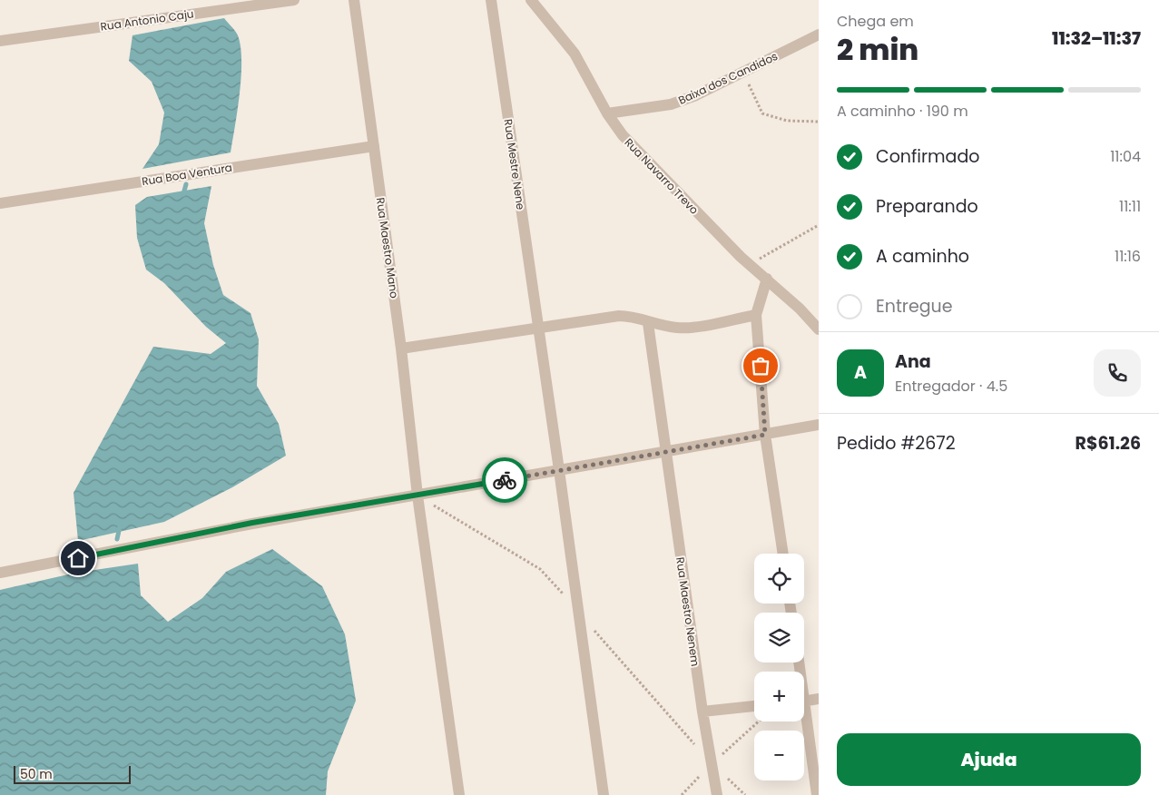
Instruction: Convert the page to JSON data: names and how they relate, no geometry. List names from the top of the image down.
{
  "streets": {
    "street": [
      "Rua Antonio Caju",
      "Baixa dos Candidos",
      "Rua Mestre Nene",
      "Rua Boa Ventura",
      "Rua Navarro Trevo",
      "Rua Maestro Mano",
      "Rua Maestro Nenem"
    ]
  },
  "crossings": [
    ["Baixa dos Candidos", "Rua Navarro Trevo"],
    ["Rua Boa Ventura", "Rua Maestro Mano"]
  ],
  "scale_bar": "50 m",
  "page": {
    "heading": ["2 min", "Chega em", "11:32–11:37"],
    "panel": [
      "Ana",
      "Entregador · 4.5",
      "Pedido #2672",
      "R$61.26"
    ],
    "bar": "A caminho · 190 m",
    "list": [
      ["Confirmado", "11:04"],
      ["Preparando", "11:11"],
      ["A caminho", "11:16"],
      "Entregue"
    ],
    "round": "A",
    "map_buttons": ["+", "−"],
    "buttons": "Ajuda",
    "scale": "50 m"
  }
}
